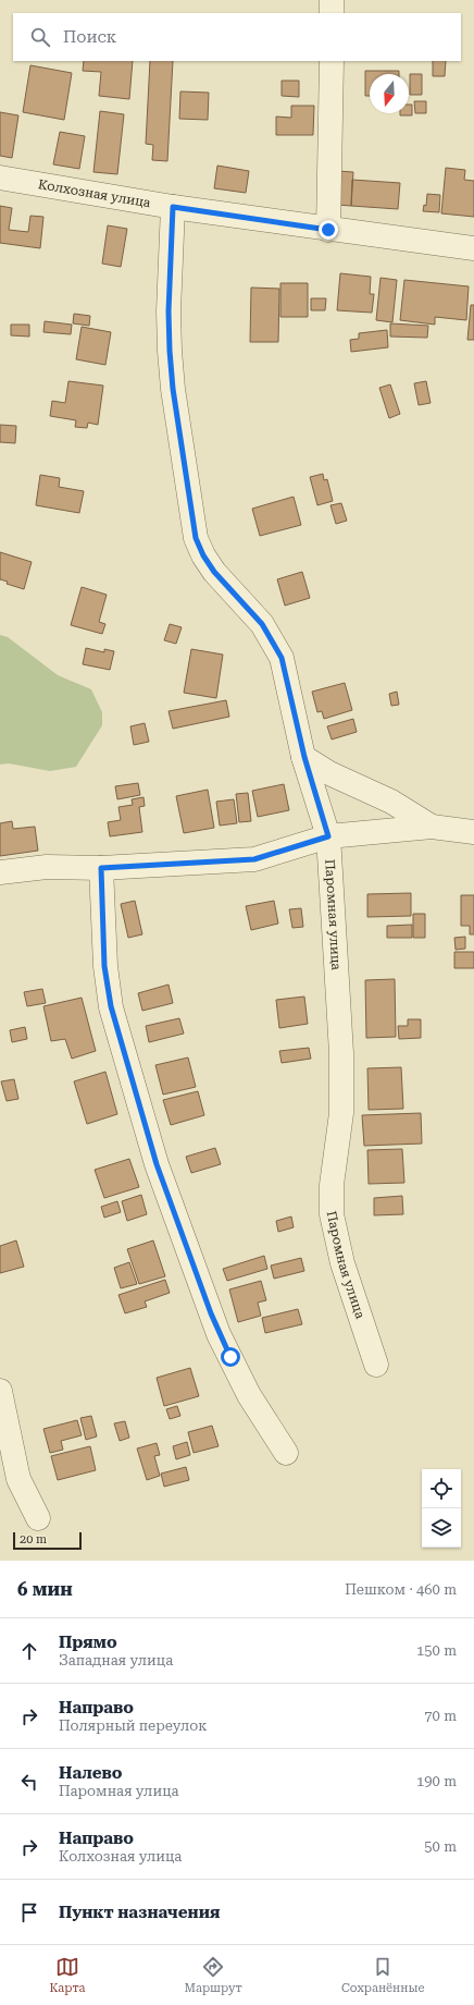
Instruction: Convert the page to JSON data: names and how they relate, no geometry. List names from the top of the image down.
{
  "streets": {
    "street": ["Колхозная улица", "Паромная улица"]
  },
  "crossings": [
    ["Колхозная улица", "Паромная улица"]
  ],
  "scale_bar": "20 m",
  "north": "bottom",
  "page": {
    "search": "Поиск",
    "scale": "20 m",
    "heading": ["6 мин", "Пешком · 460 m"],
    "list": [
      ["Прямо", "Западная улица", "150 m"],
      ["Направо", "Полярный переулок", "70 m"],
      ["Налево", "Паромная улица", "190 m"],
      ["Направо", "Колхозная улица", "50 m"],
      "Пункт назначения"
    ],
    "nav": ["Карта", "Маршрут", "Сохранённые"]
  }
}
